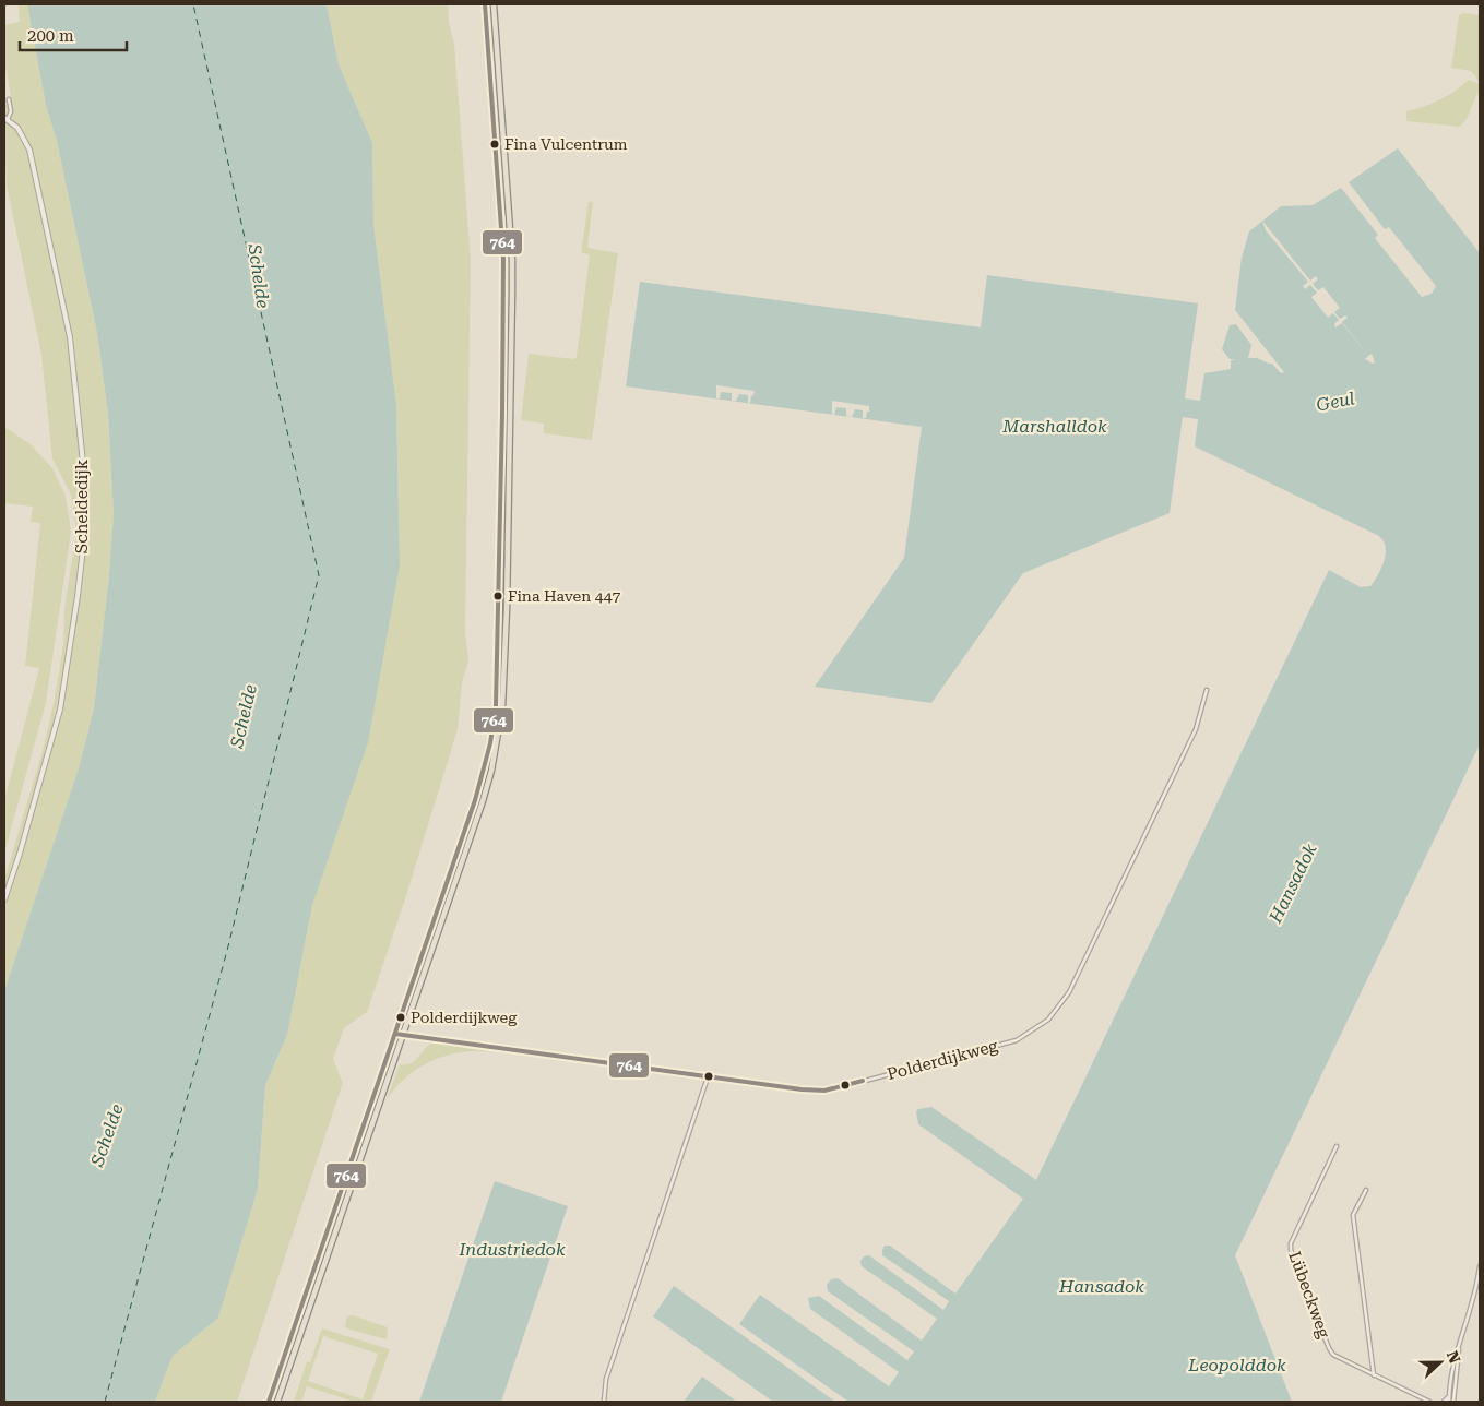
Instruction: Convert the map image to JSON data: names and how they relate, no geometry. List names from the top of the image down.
{
  "streets": {
    "street": ["Scheldedijk", "Polderdijkweg", "Lübeckweg"]
  },
  "water": [
    "Schelde",
    "Geul",
    "Marshalldok",
    "Hansadok",
    "Industriedok",
    "Leopolddok"
  ],
  "places": ["Fina Vulcentrum", "Fina Haven 447", "Polderdijkweg"],
  "lines": ["transit line 764"],
  "scale_bar": "200 m",
  "north": "right"
}
